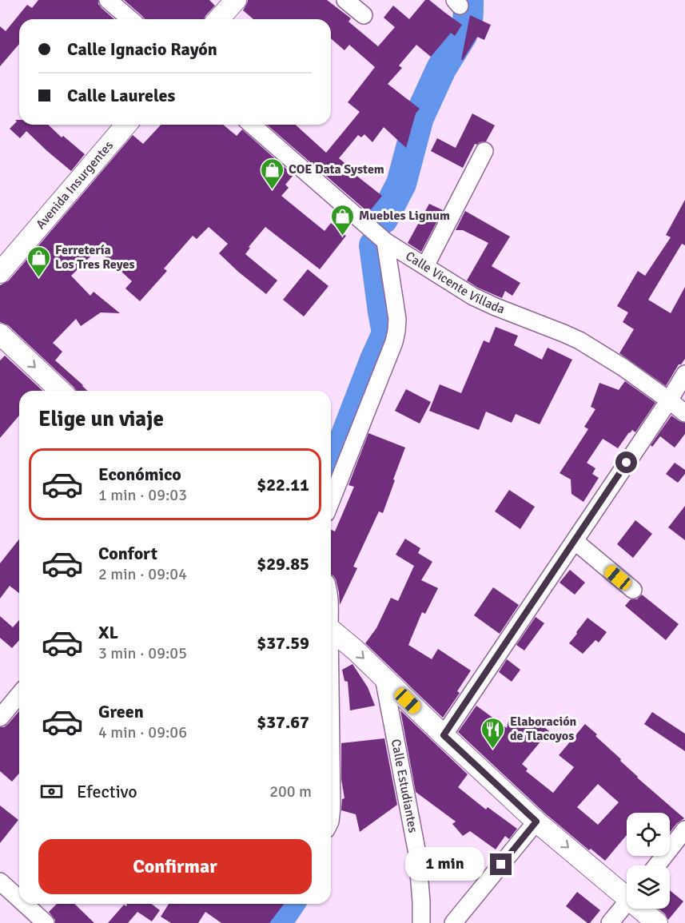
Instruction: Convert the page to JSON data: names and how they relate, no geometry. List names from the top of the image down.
{
  "streets": {
    "main road": ["Avenida Insurgentes"],
    "street": ["Calle Vicente Villada", "Calle Estudiantes"]
  },
  "places": {
    "shop": ["COE Data System", "Muebles Lignum", "Ferretería Los Tres Reyes"],
    "restaurant": ["Elaboración de Tlacoyos"]
  },
  "page": {
    "banner": ["Calle Ignacio Rayón", "Calle Laureles"],
    "heading": "Elige un viaje",
    "list": [
      {
        "name": "Económico",
        "note": "1 min · 09:03",
        "value": "$22.11"
      },
      {
        "name": "Confort",
        "note": "2 min · 09:04",
        "value": "$29.85"
      },
      {
        "name": "XL",
        "note": "3 min · 09:05",
        "value": "$37.59"
      },
      {
        "name": "Green",
        "note": "4 min · 09:06",
        "value": "$37.67"
      }
    ],
    "pay": ["Efectivo", "200 m"],
    "buttons": "Confirmar",
    "bubble": "1 min"
  }
}
